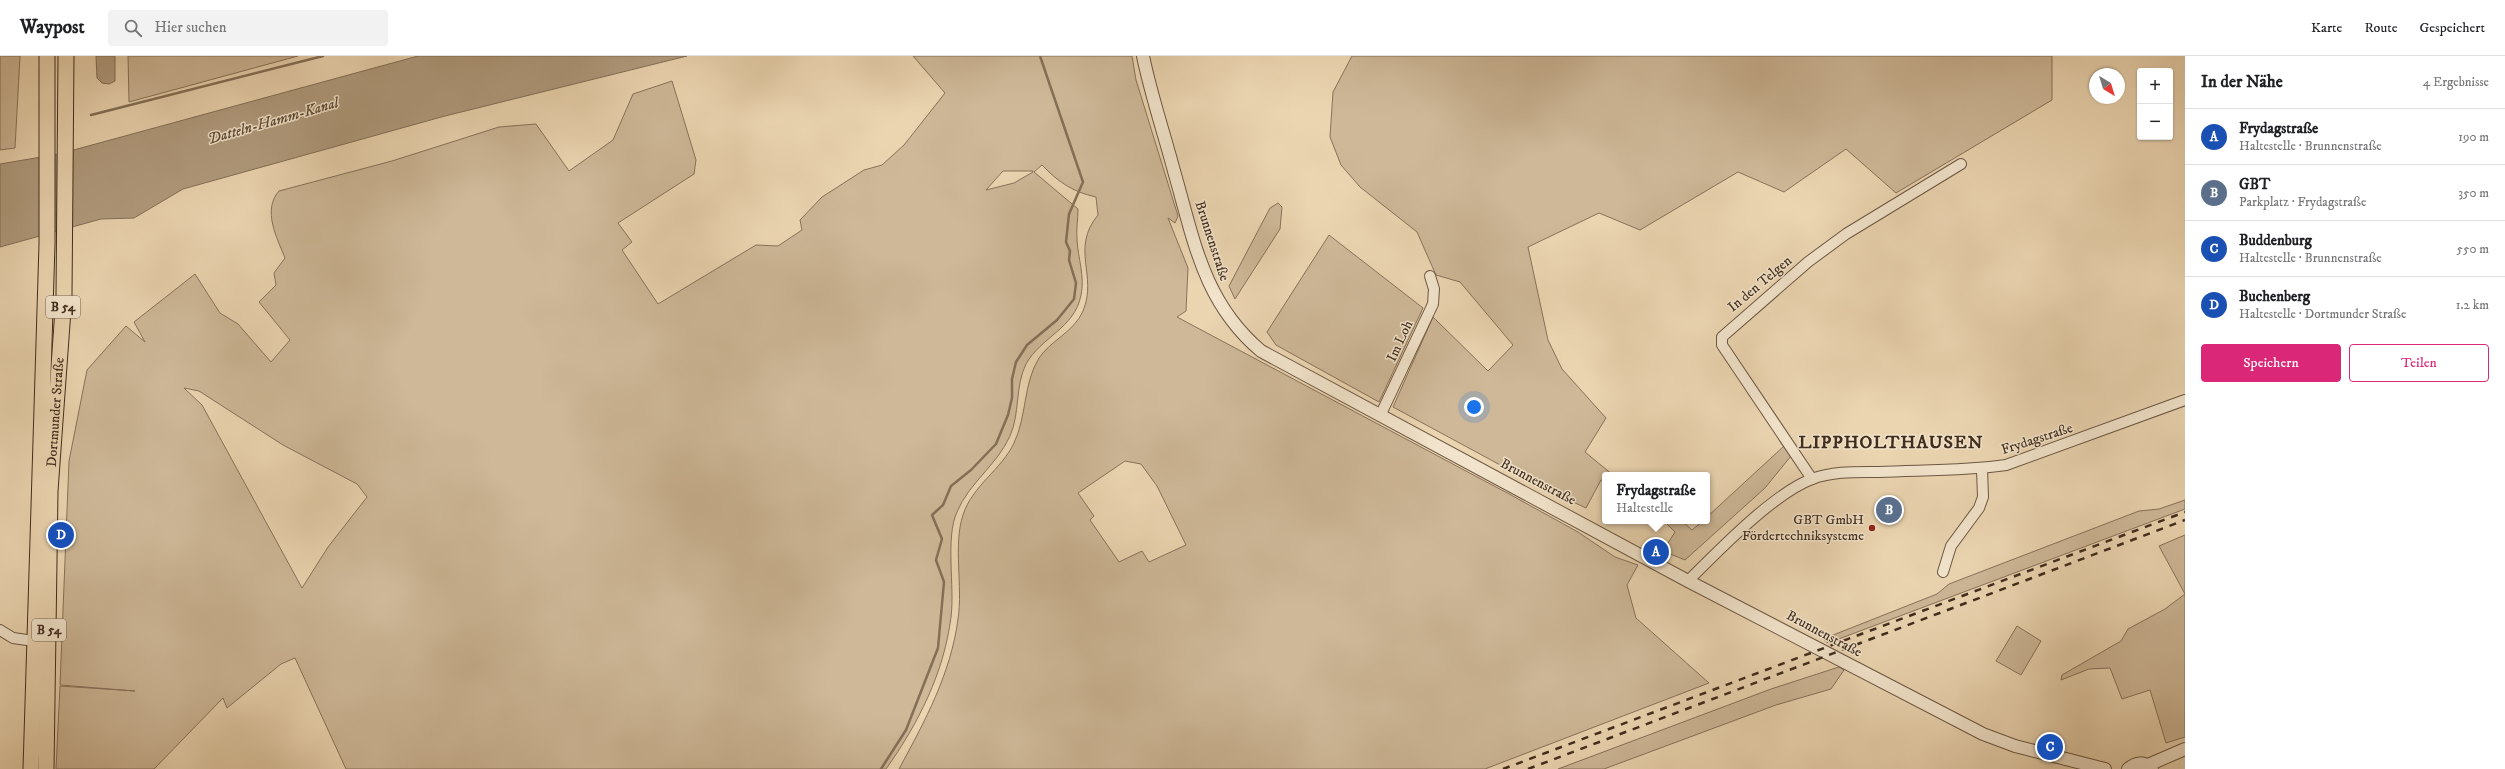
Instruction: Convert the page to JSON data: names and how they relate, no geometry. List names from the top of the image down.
{
  "streets": {
    "main road": ["B 54", "Dortmunder Straße"],
    "street": [
      "Brunnenstraße",
      "In den Telgen",
      "Im Loh",
      "Frydagstraße"
    ]
  },
  "crossings": [
    ["Brunnenstraße", "Im Loh"],
    ["Brunnenstraße", "Frydagstraße"],
    ["In den Telgen", "Frydagstraße"]
  ],
  "districts": ["LIPPHOLTHAUSEN"],
  "water": ["Datteln-Hamm-Kanal"],
  "places": ["GBT GmbH Fördertechniksysteme"],
  "north": "bottom right",
  "page": {
    "header": "Waypost",
    "search": "Hier suchen",
    "nav": ["Karte", "Route", "Gespeichert"],
    "heading": ["In der Nähe", "4 Ergebnisse"],
    "map_buttons": ["+", "−"],
    "list": [
      {
        "mark": "A",
        "name": "Frydagstraße",
        "note": "Haltestelle · Brunnenstraße",
        "value": "190 m"
      },
      {
        "mark": "B",
        "name": "GBT",
        "note": "Parkplatz · Frydagstraße",
        "value": "350 m"
      },
      {
        "mark": "C",
        "name": "Buddenburg",
        "note": "Haltestelle · Brunnenstraße",
        "value": "550 m"
      },
      {
        "mark": "D",
        "name": "Buchenberg",
        "note": "Haltestelle · Dortmunder Straße",
        "value": "1.2 km"
      }
    ],
    "buttons": ["Speichern", "Teilen"],
    "popup": ["Frydagstraße", "Haltestelle"],
    "pins": [
      "B",
      "D",
      "A",
      "C"
    ]
  }
}
